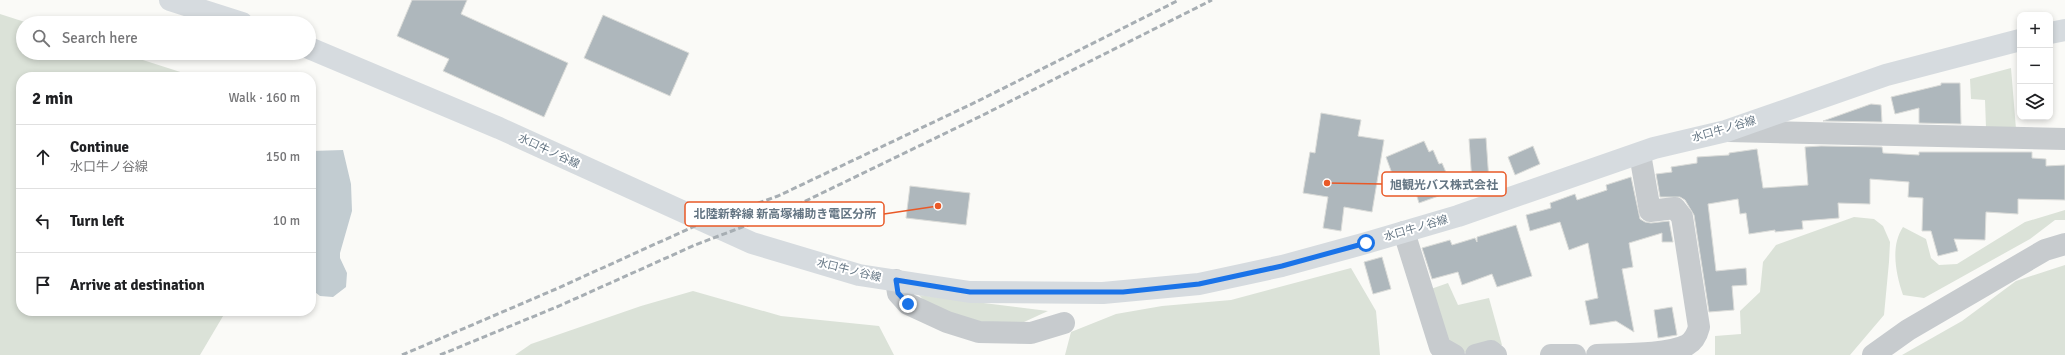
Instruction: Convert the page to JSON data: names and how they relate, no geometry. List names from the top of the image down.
{
  "streets": {
    "main road": ["水口牛ノ谷線"]
  },
  "places": ["旭観光バス株式会社", "北陸新幹線 新高塚補助き電区分所"],
  "page": {
    "map_buttons": ["+", "−"],
    "search": "Search here",
    "heading": ["2 min", "Walk · 160 m"],
    "list": [
      ["Continue", "水口牛ノ谷線", "150 m"],
      ["Turn left", "10 m"],
      "Arrive at destination"
    ]
  }
}
